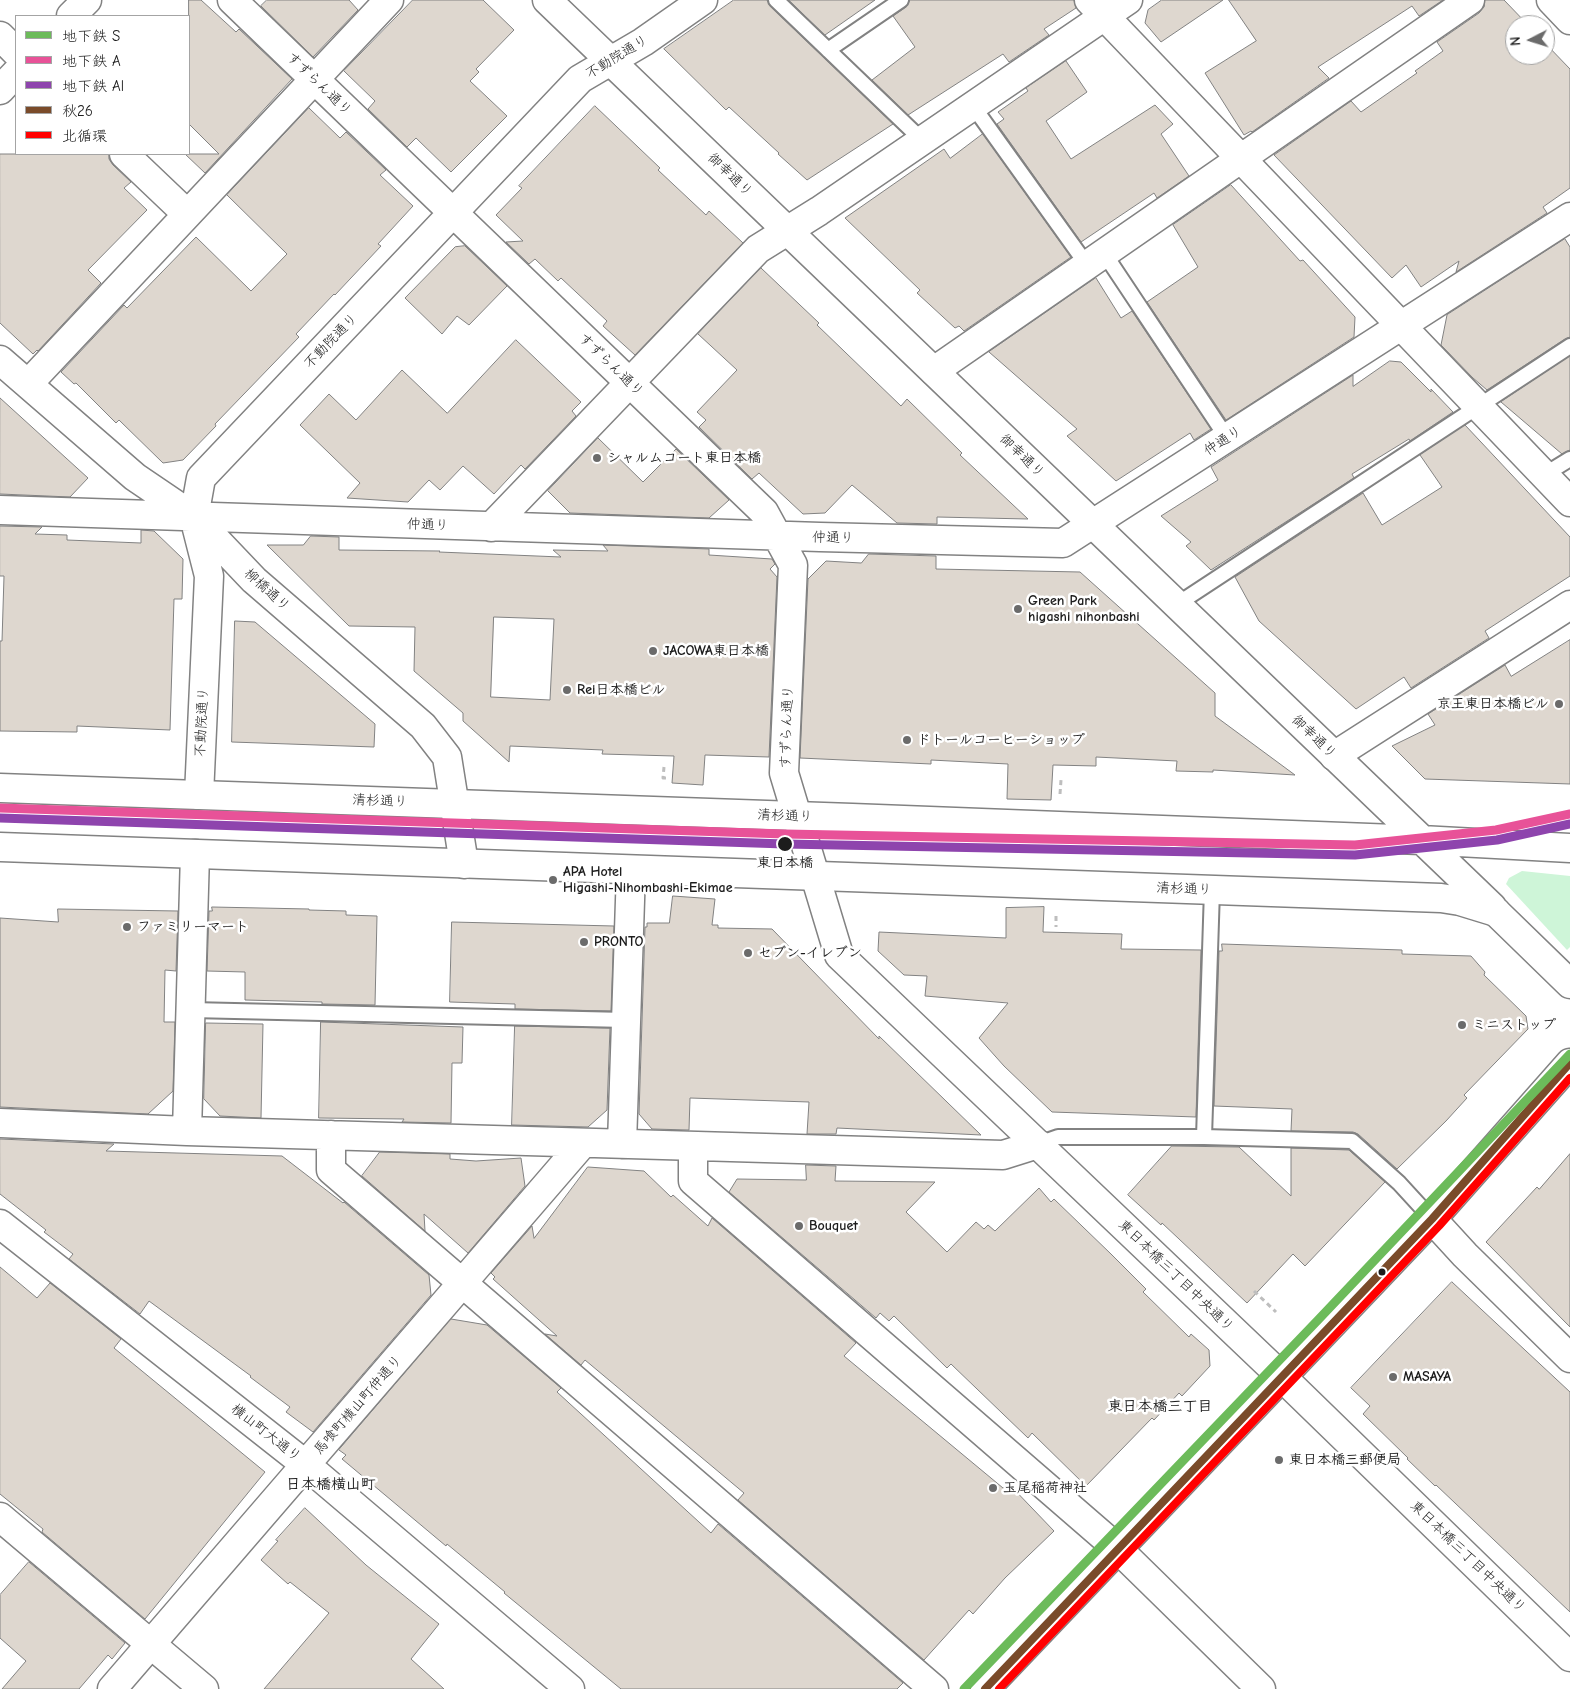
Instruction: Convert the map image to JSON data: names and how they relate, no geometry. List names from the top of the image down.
{
  "streets": {
    "street": [
      "不動院通り",
      "すずらん通り",
      "御幸通り",
      "仲通り",
      "柳橋通り",
      "清杉通り",
      "東日本橋三丁目中央通り",
      "馬喰町横山町仲通り",
      "横山町大通り"
    ]
  },
  "crossings": [
    ["不動院通り", "すずらん通り"],
    ["不動院通り", "御幸通り"],
    ["不動院通り", "仲通り"],
    ["不動院通り", "柳橋通り"],
    ["不動院通り", "清杉通り"],
    ["すずらん通り", "仲通り"],
    ["すずらん通り", "清杉通り"],
    ["すずらん通り", "東日本橋三丁目中央通り"],
    ["御幸通り", "仲通り"],
    ["御幸通り", "清杉通り"],
    ["仲通り", "柳橋通り"],
    ["柳橋通り", "清杉通り"],
    ["清杉通り", "東日本橋三丁目中央通り"],
    ["馬喰町横山町仲通り", "横山町大通り"]
  ],
  "districts": ["東日本橋三丁目", "日本橋横山町"],
  "places": [
    "シャルムコート東日本橋",
    "Green Park higashi nihonbashi",
    "JACOWA東日本橋",
    "Rei日本橋ビル",
    "京王東日本橋ビル",
    "ドトールコーヒーショップ",
    "東日本橋",
    "APA Hotel Higashi-Nihombashi-Ekimae",
    "ファミリーマート",
    "PRONTO",
    "セブン-イレブン",
    "ミニストップ",
    "Bouquet",
    "MASAYA",
    "東日本橋三郵便局",
    "玉尾稲荷神社"
  ],
  "lines": [
    "metro line A",
    "metro line Al",
    "metro line S",
    "transit line 秋26",
    "transit line 北循環"
  ],
  "legend": [
    "地下鉄 S",
    "地下鉄 A",
    "地下鉄 Al",
    "秋26",
    "北循環"
  ],
  "north": "left"
}
